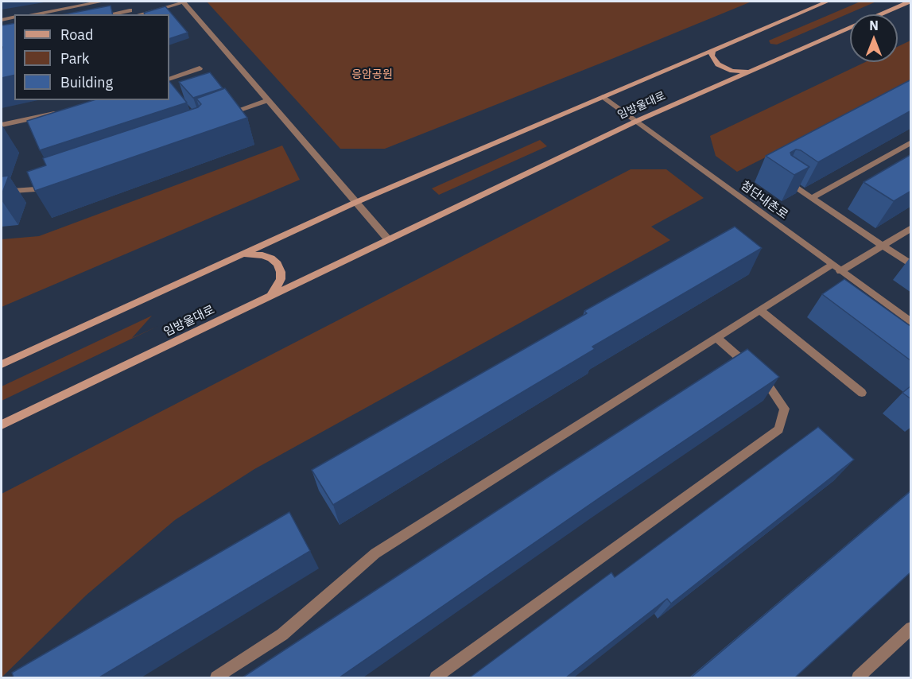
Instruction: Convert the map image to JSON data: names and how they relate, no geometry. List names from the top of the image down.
{
  "streets": {
    "main road": ["임방울대로"],
    "street": ["첨단내촌로"]
  },
  "crossings": [
    ["임방울대로", "첨단내촌로"]
  ],
  "parks": ["응암공원"],
  "legend": ["Road", "Park", "Building"],
  "north": "top"
}
